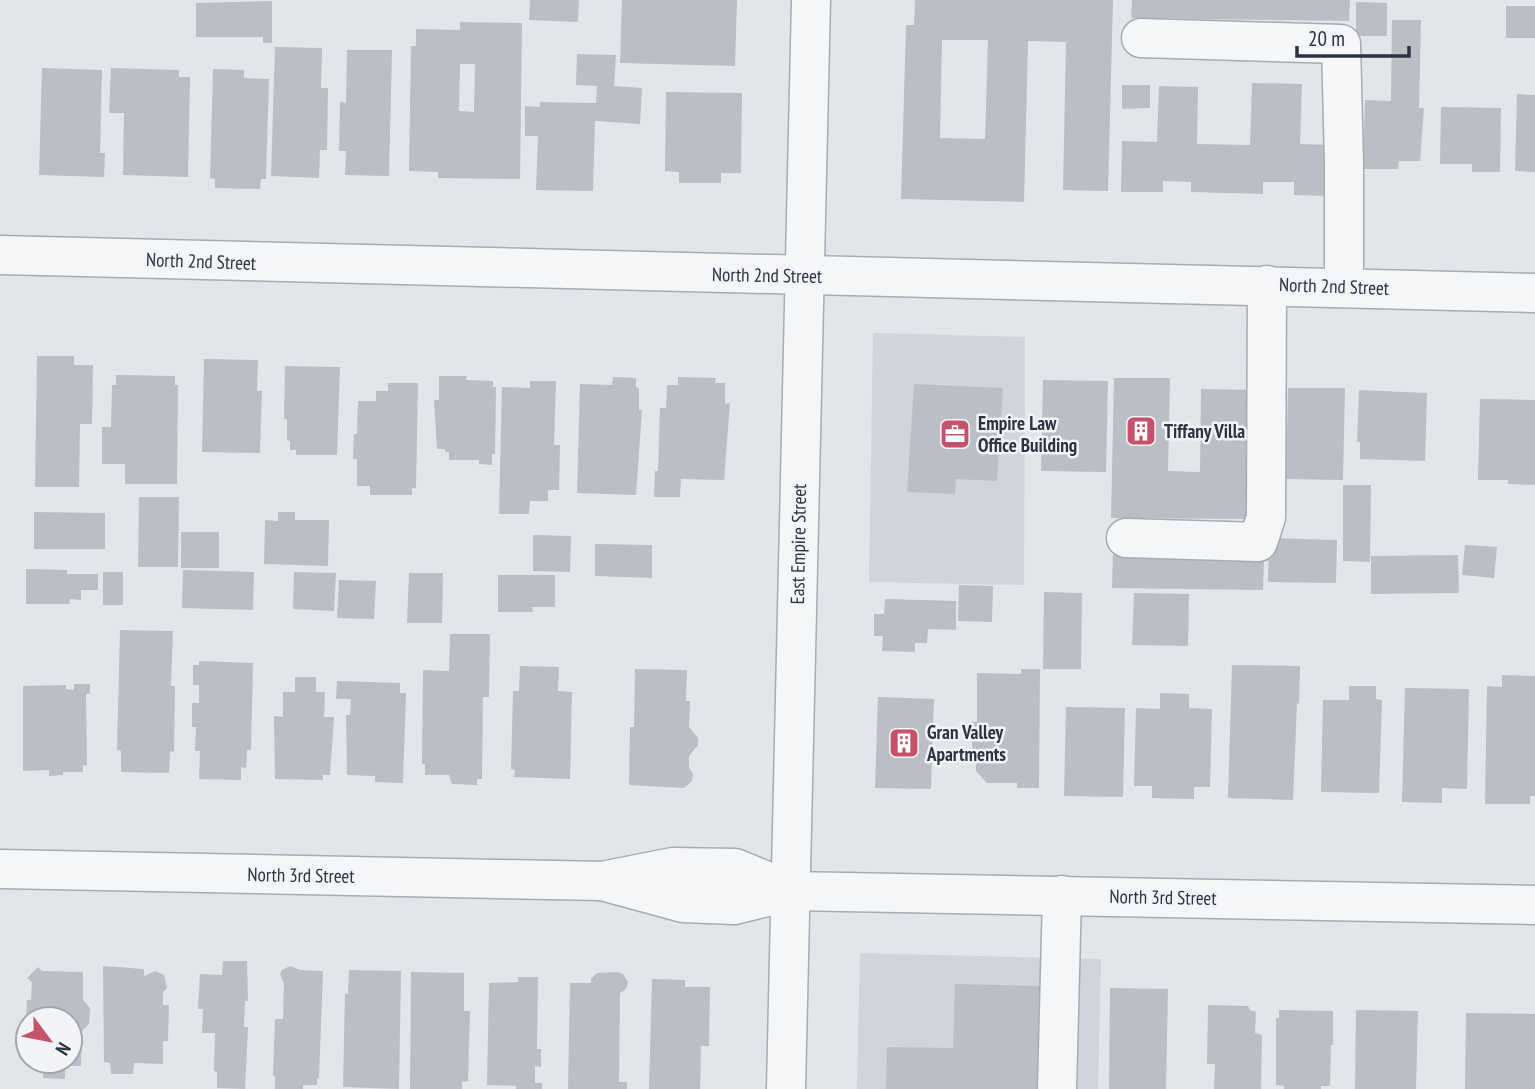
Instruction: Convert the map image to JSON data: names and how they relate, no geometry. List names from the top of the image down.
{
  "streets": {
    "street": ["North 2nd Street", "East Empire Street", "North 3rd Street"]
  },
  "crossings": [
    ["North 2nd Street", "East Empire Street"],
    ["East Empire Street", "North 3rd Street"]
  ],
  "places": {
    "building": ["Tiffany Villa", "Gran Valley Apartments"],
    "office": ["Empire Law Office Building"]
  },
  "scale_bar": "20 m",
  "north": "bottom right"
}
